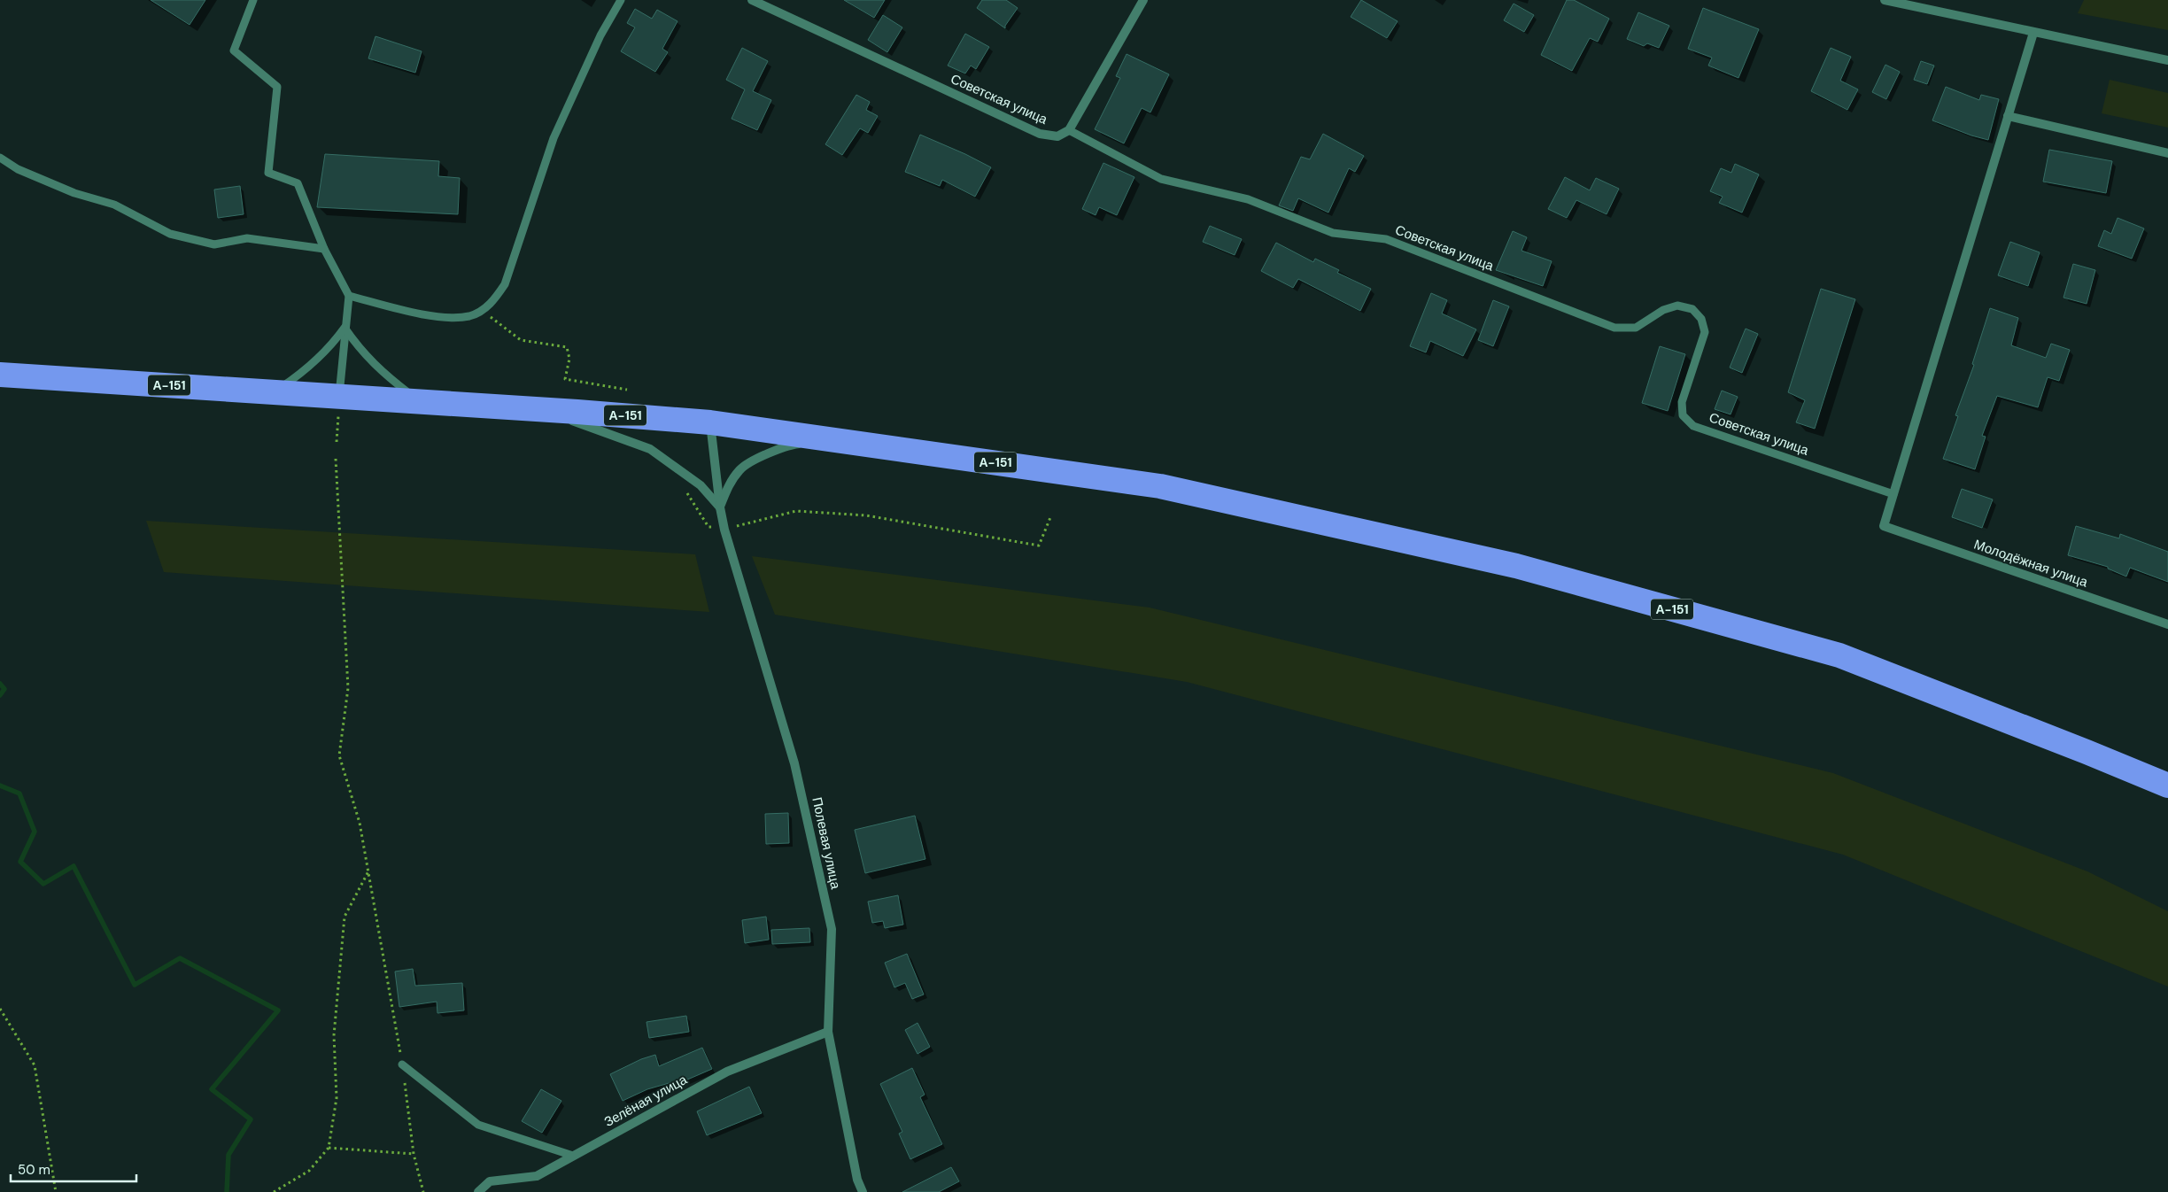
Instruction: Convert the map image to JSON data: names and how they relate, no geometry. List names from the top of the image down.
{
  "streets": {
    "highway": ["А-151"],
    "street": [
      "Советская улица",
      "Молодёжная улица",
      "Полевая улица",
      "Зелёная улица"
    ]
  },
  "crossings": [
    ["Советская улица", "Молодёжная улица"],
    ["А-151", "Полевая улица"],
    ["Полевая улица", "Зелёная улица"]
  ],
  "scale_bar": "50 m"
}
